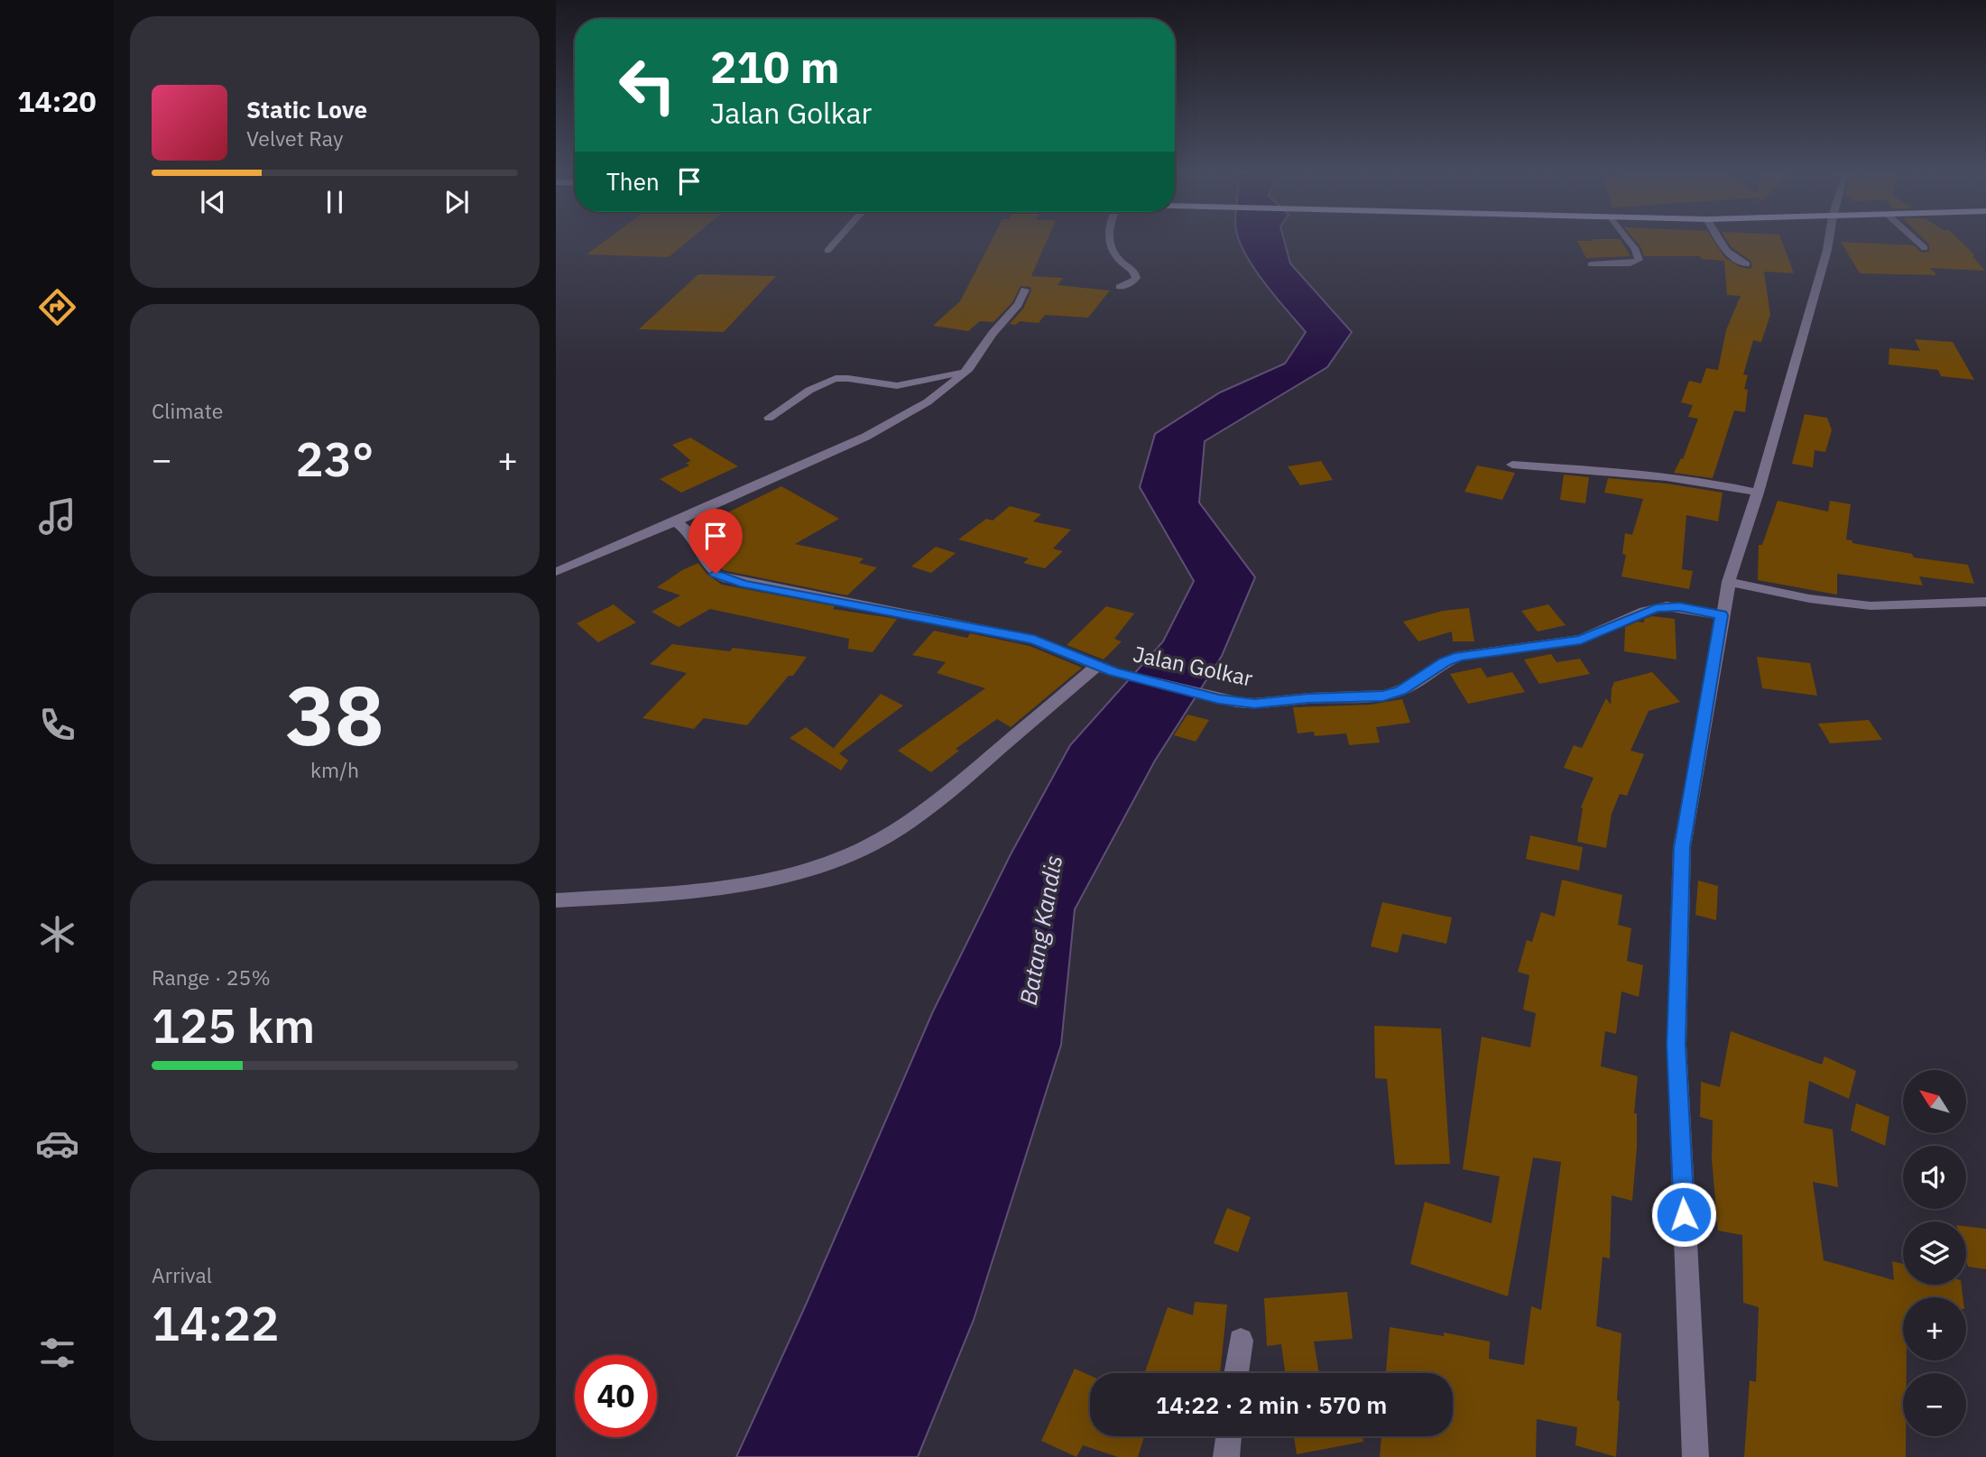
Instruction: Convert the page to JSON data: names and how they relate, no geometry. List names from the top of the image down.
{
  "streets": {
    "street": ["Jalan Golkar"]
  },
  "water": ["Batang Kandis"],
  "north": "top left",
  "page": {
    "tabs": "14:20",
    "turn": ["210 m", "Jalan Golkar"],
    "song": ["Static Love", "Velvet Ray"],
    "then": "Then",
    "tile": [
      "Climate",
      ["38", "km/h"],
      ["Range · 25%", "125 km"],
      ["Arrival", "14:22"]
    ],
    "heat": ["−", "23°", "+"],
    "map_buttons": ["+", "−"],
    "limit": "40",
    "trip": "14:22 · 2 min · 570 m"
  }
}
